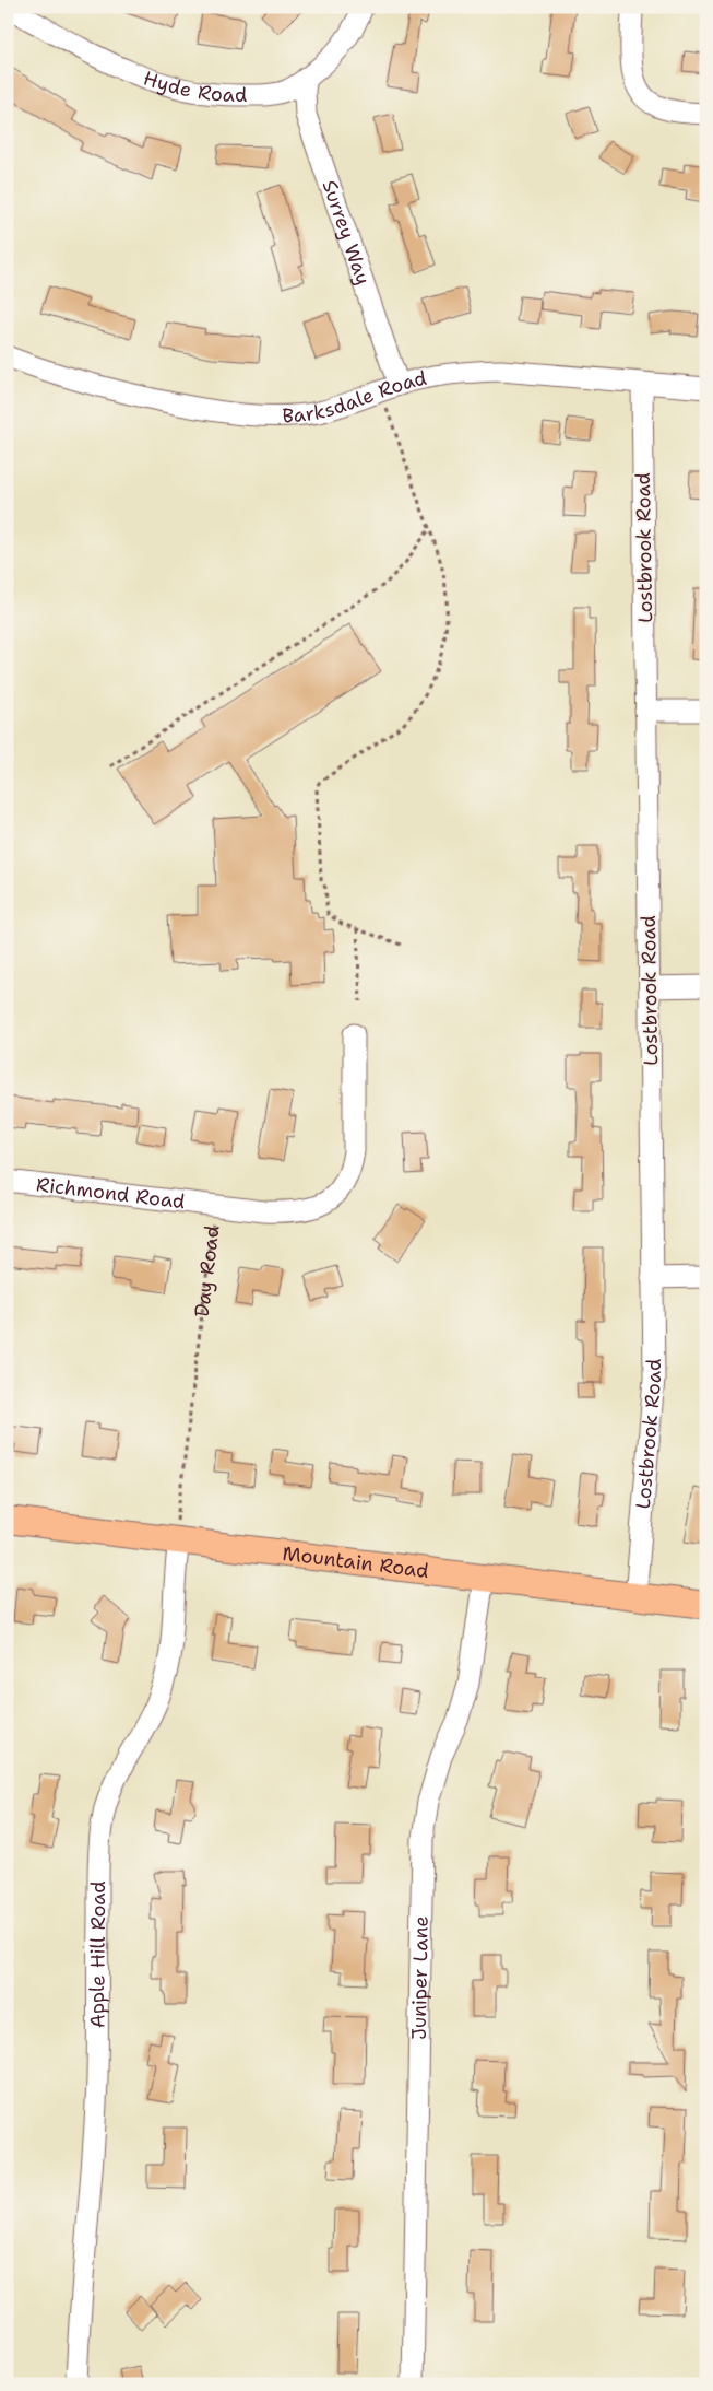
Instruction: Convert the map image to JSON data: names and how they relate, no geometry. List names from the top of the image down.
{
  "streets": {
    "main road": ["Mountain Road"],
    "street": [
      "Hyde Road",
      "Surrey Way",
      "Barksdale Road",
      "Lostbrook Road",
      "Richmond Road",
      "Day Road",
      "Apple Hill Road",
      "Juniper Lane"
    ]
  },
  "crossings": [
    ["Hyde Road", "Surrey Way"],
    ["Surrey Way", "Barksdale Road"],
    ["Barksdale Road", "Lostbrook Road"],
    ["Lostbrook Road", "Mountain Road"],
    ["Richmond Road", "Day Road"],
    ["Day Road", "Mountain Road"],
    ["Day Road", "Apple Hill Road"],
    ["Mountain Road", "Apple Hill Road"],
    ["Mountain Road", "Juniper Lane"]
  ]
}
